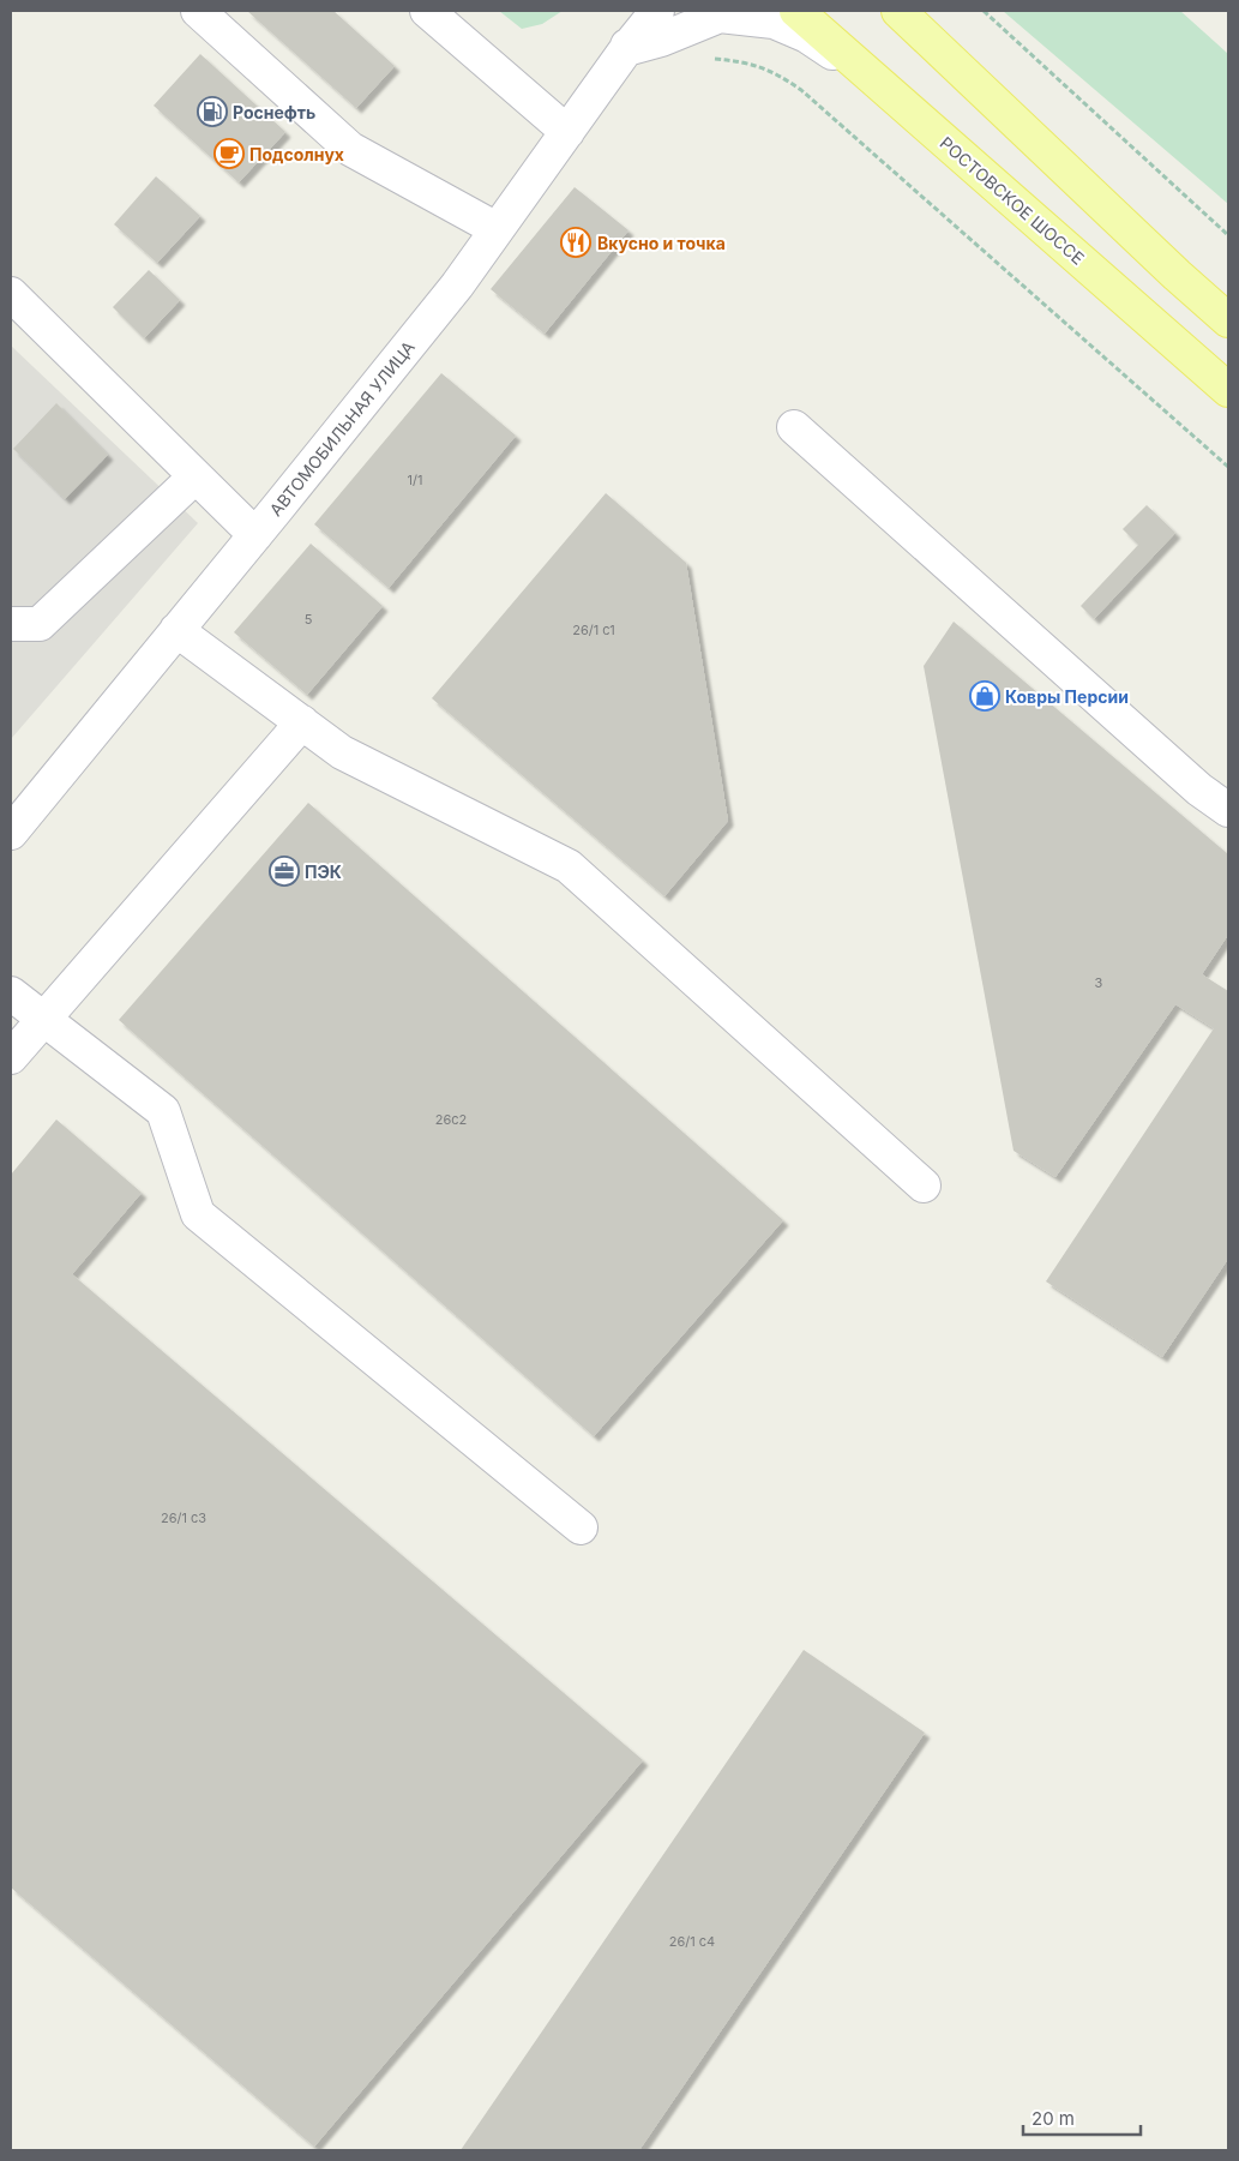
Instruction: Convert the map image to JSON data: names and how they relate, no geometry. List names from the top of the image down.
{
  "streets": {
    "main road": ["РОСТОВСКОЕ ШОССЕ"],
    "street": ["АВТОМОБИЛЬНАЯ УЛИЦА"]
  },
  "places": {
    "fuel station": ["Роснефть"],
    "cafe": ["Подсолнух"],
    "restaurant": ["Вкусно и точка"],
    "shop": ["Ковры Персии"],
    "office": ["ПЭК"]
  },
  "house_numbers": [
    "1/1",
    "5",
    "26/1 с1",
    "3",
    "26с2",
    "26/1 с3",
    "26/1 с4"
  ],
  "scale_bar": "20 m"
}
